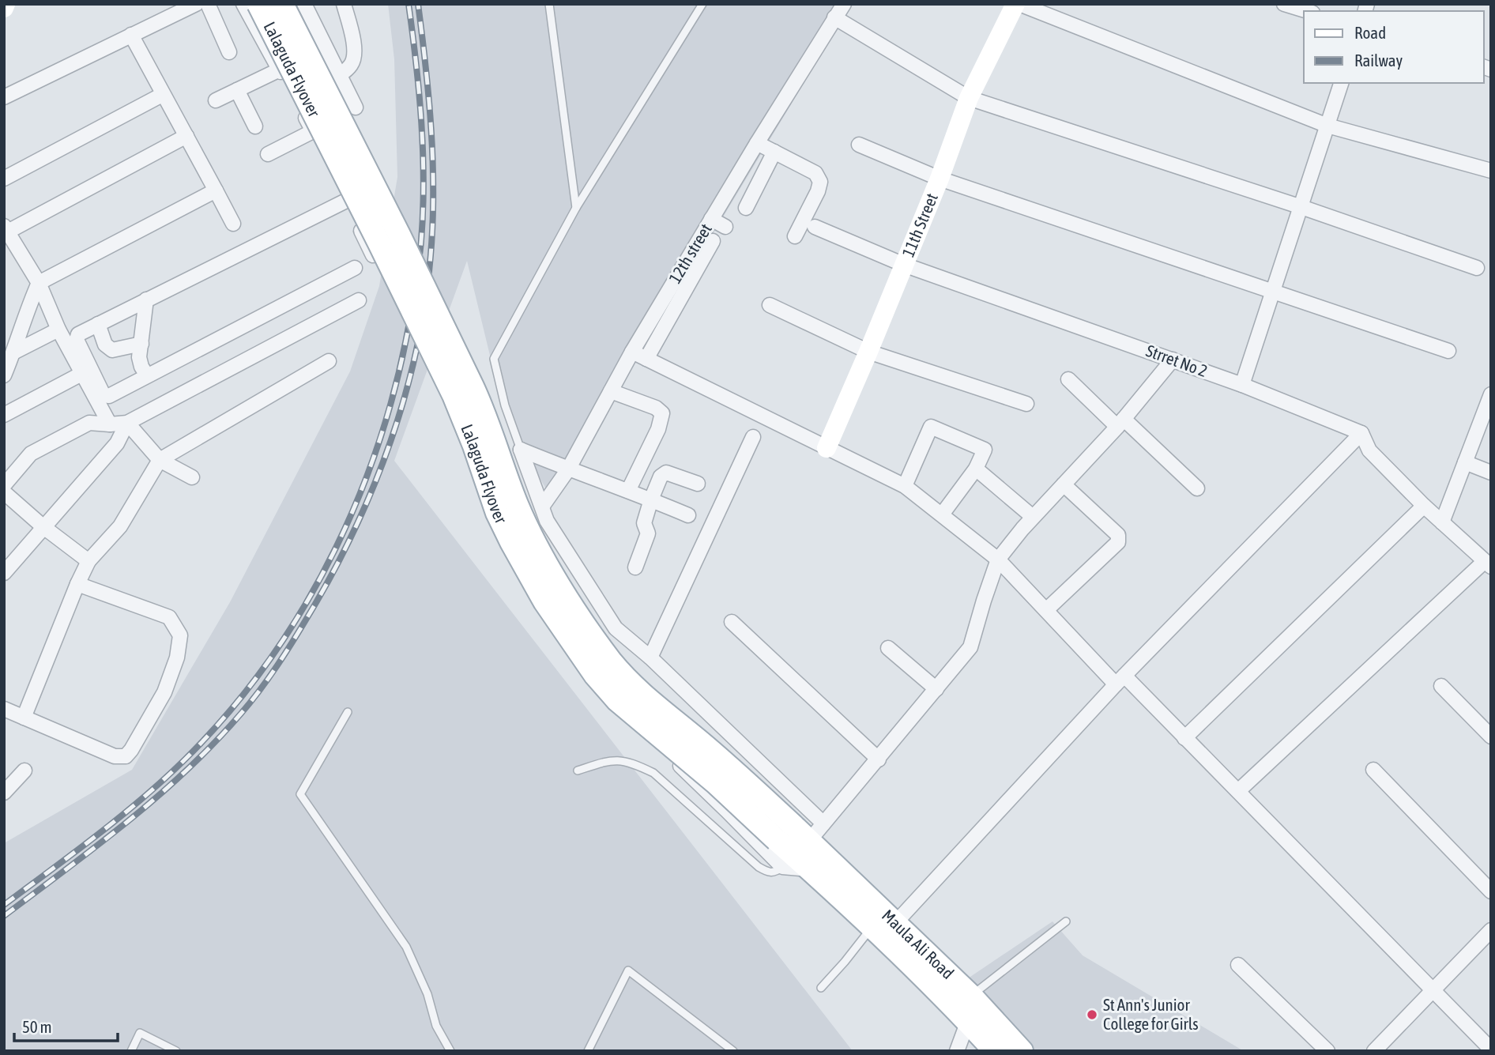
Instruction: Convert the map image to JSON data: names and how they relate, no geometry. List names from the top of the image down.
{
  "streets": {
    "main road": ["Lalaguda Flyover", "Maula Ali Road"],
    "street": ["11th Street", "12th street", "Strret No 2"]
  },
  "crossings": [
    ["Lalaguda Flyover", "Maula Ali Road"],
    ["11th Street", "Strret No 2"]
  ],
  "places": ["St Ann's Junior College for Girls"],
  "legend": ["Road", "Railway"],
  "scale_bar": "50 m"
}
